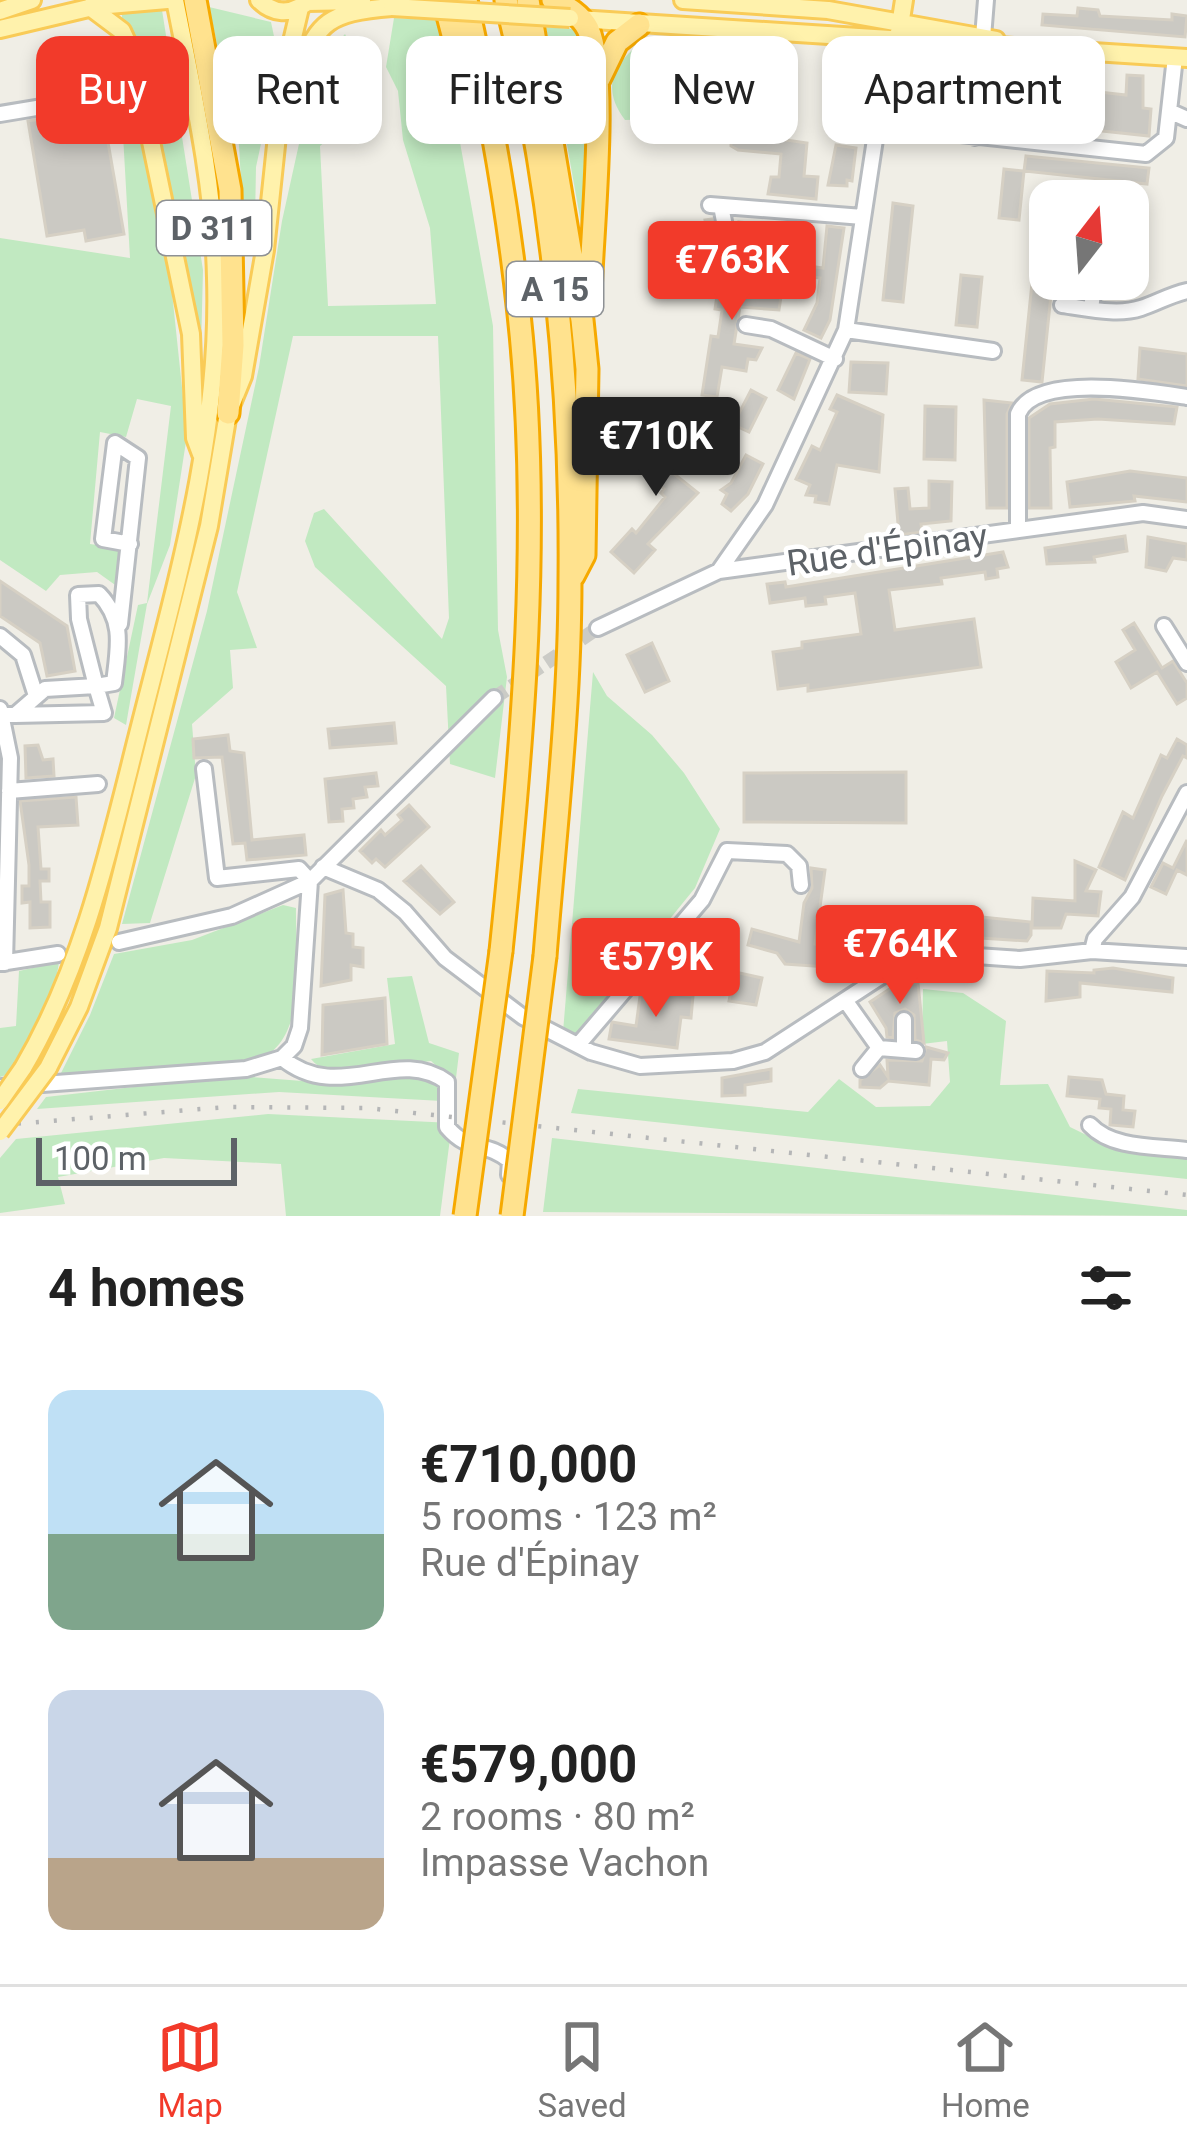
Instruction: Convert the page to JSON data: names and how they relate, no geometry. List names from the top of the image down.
{
  "streets": {
    "highway": ["A 15"],
    "main road": ["D 311"],
    "street": ["Rue d'Épinay"]
  },
  "scale_bar": "100 m",
  "north": "top",
  "page": {
    "chip": [
      "Buy",
      "Rent",
      "Filters",
      "New",
      "Apartment"
    ],
    "price": [
      "€763K",
      "€710K",
      "€764K",
      "€579K"
    ],
    "scale": "100 m",
    "heading": "4 homes",
    "list": [
      {
        "name": "€710,000",
        "note": "5 rooms · 123 m² · Rue d'Épinay"
      },
      {
        "name": "€579,000",
        "note": "2 rooms · 80 m² · Impasse Vachon"
      }
    ],
    "tabs": ["Map", "Saved", "Home"]
  }
}
